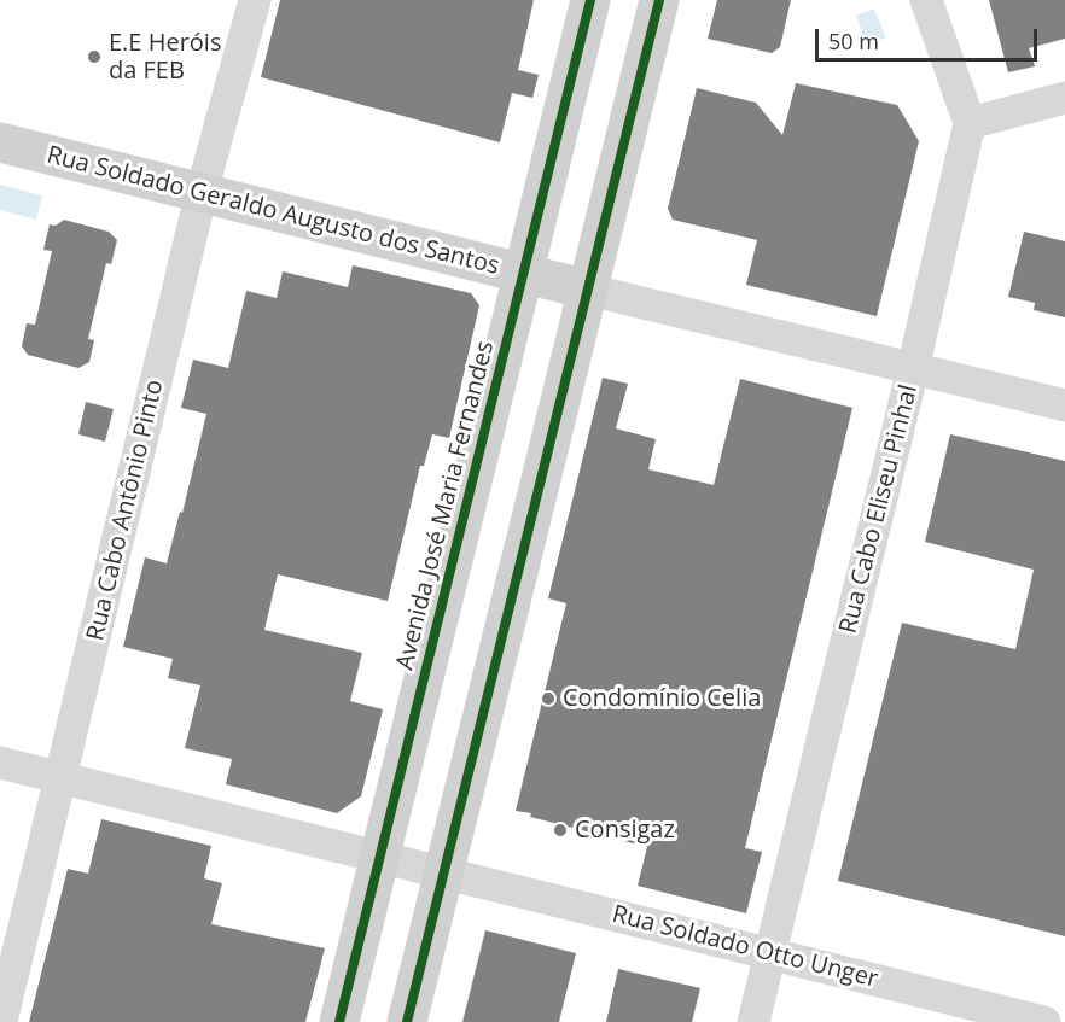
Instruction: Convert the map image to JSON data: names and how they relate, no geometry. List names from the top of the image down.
{
  "streets": {
    "main road": ["Rua Soldado Geraldo Augusto dos Santos", "Avenida José Maria Fernandes"],
    "street": ["Rua Cabo Eliseu Pinhal", "Rua Cabo Antônio Pinto", "Rua Soldado Otto Unger"]
  },
  "crossings": [
    ["Rua Soldado Geraldo Augusto dos Santos", "Avenida José Maria Fernandes"],
    ["Rua Soldado Geraldo Augusto dos Santos", "Rua Cabo Antônio Pinto"],
    ["Avenida José Maria Fernandes", "Rua Soldado Otto Unger"],
    ["Rua Cabo Eliseu Pinhal", "Rua Soldado Otto Unger"],
    ["Rua Cabo Antônio Pinto", "Rua Soldado Otto Unger"]
  ],
  "places": ["E.E Heróis da FEB", "Condomínio Celia", "Consigaz"],
  "scale_bar": "50 m"
}
